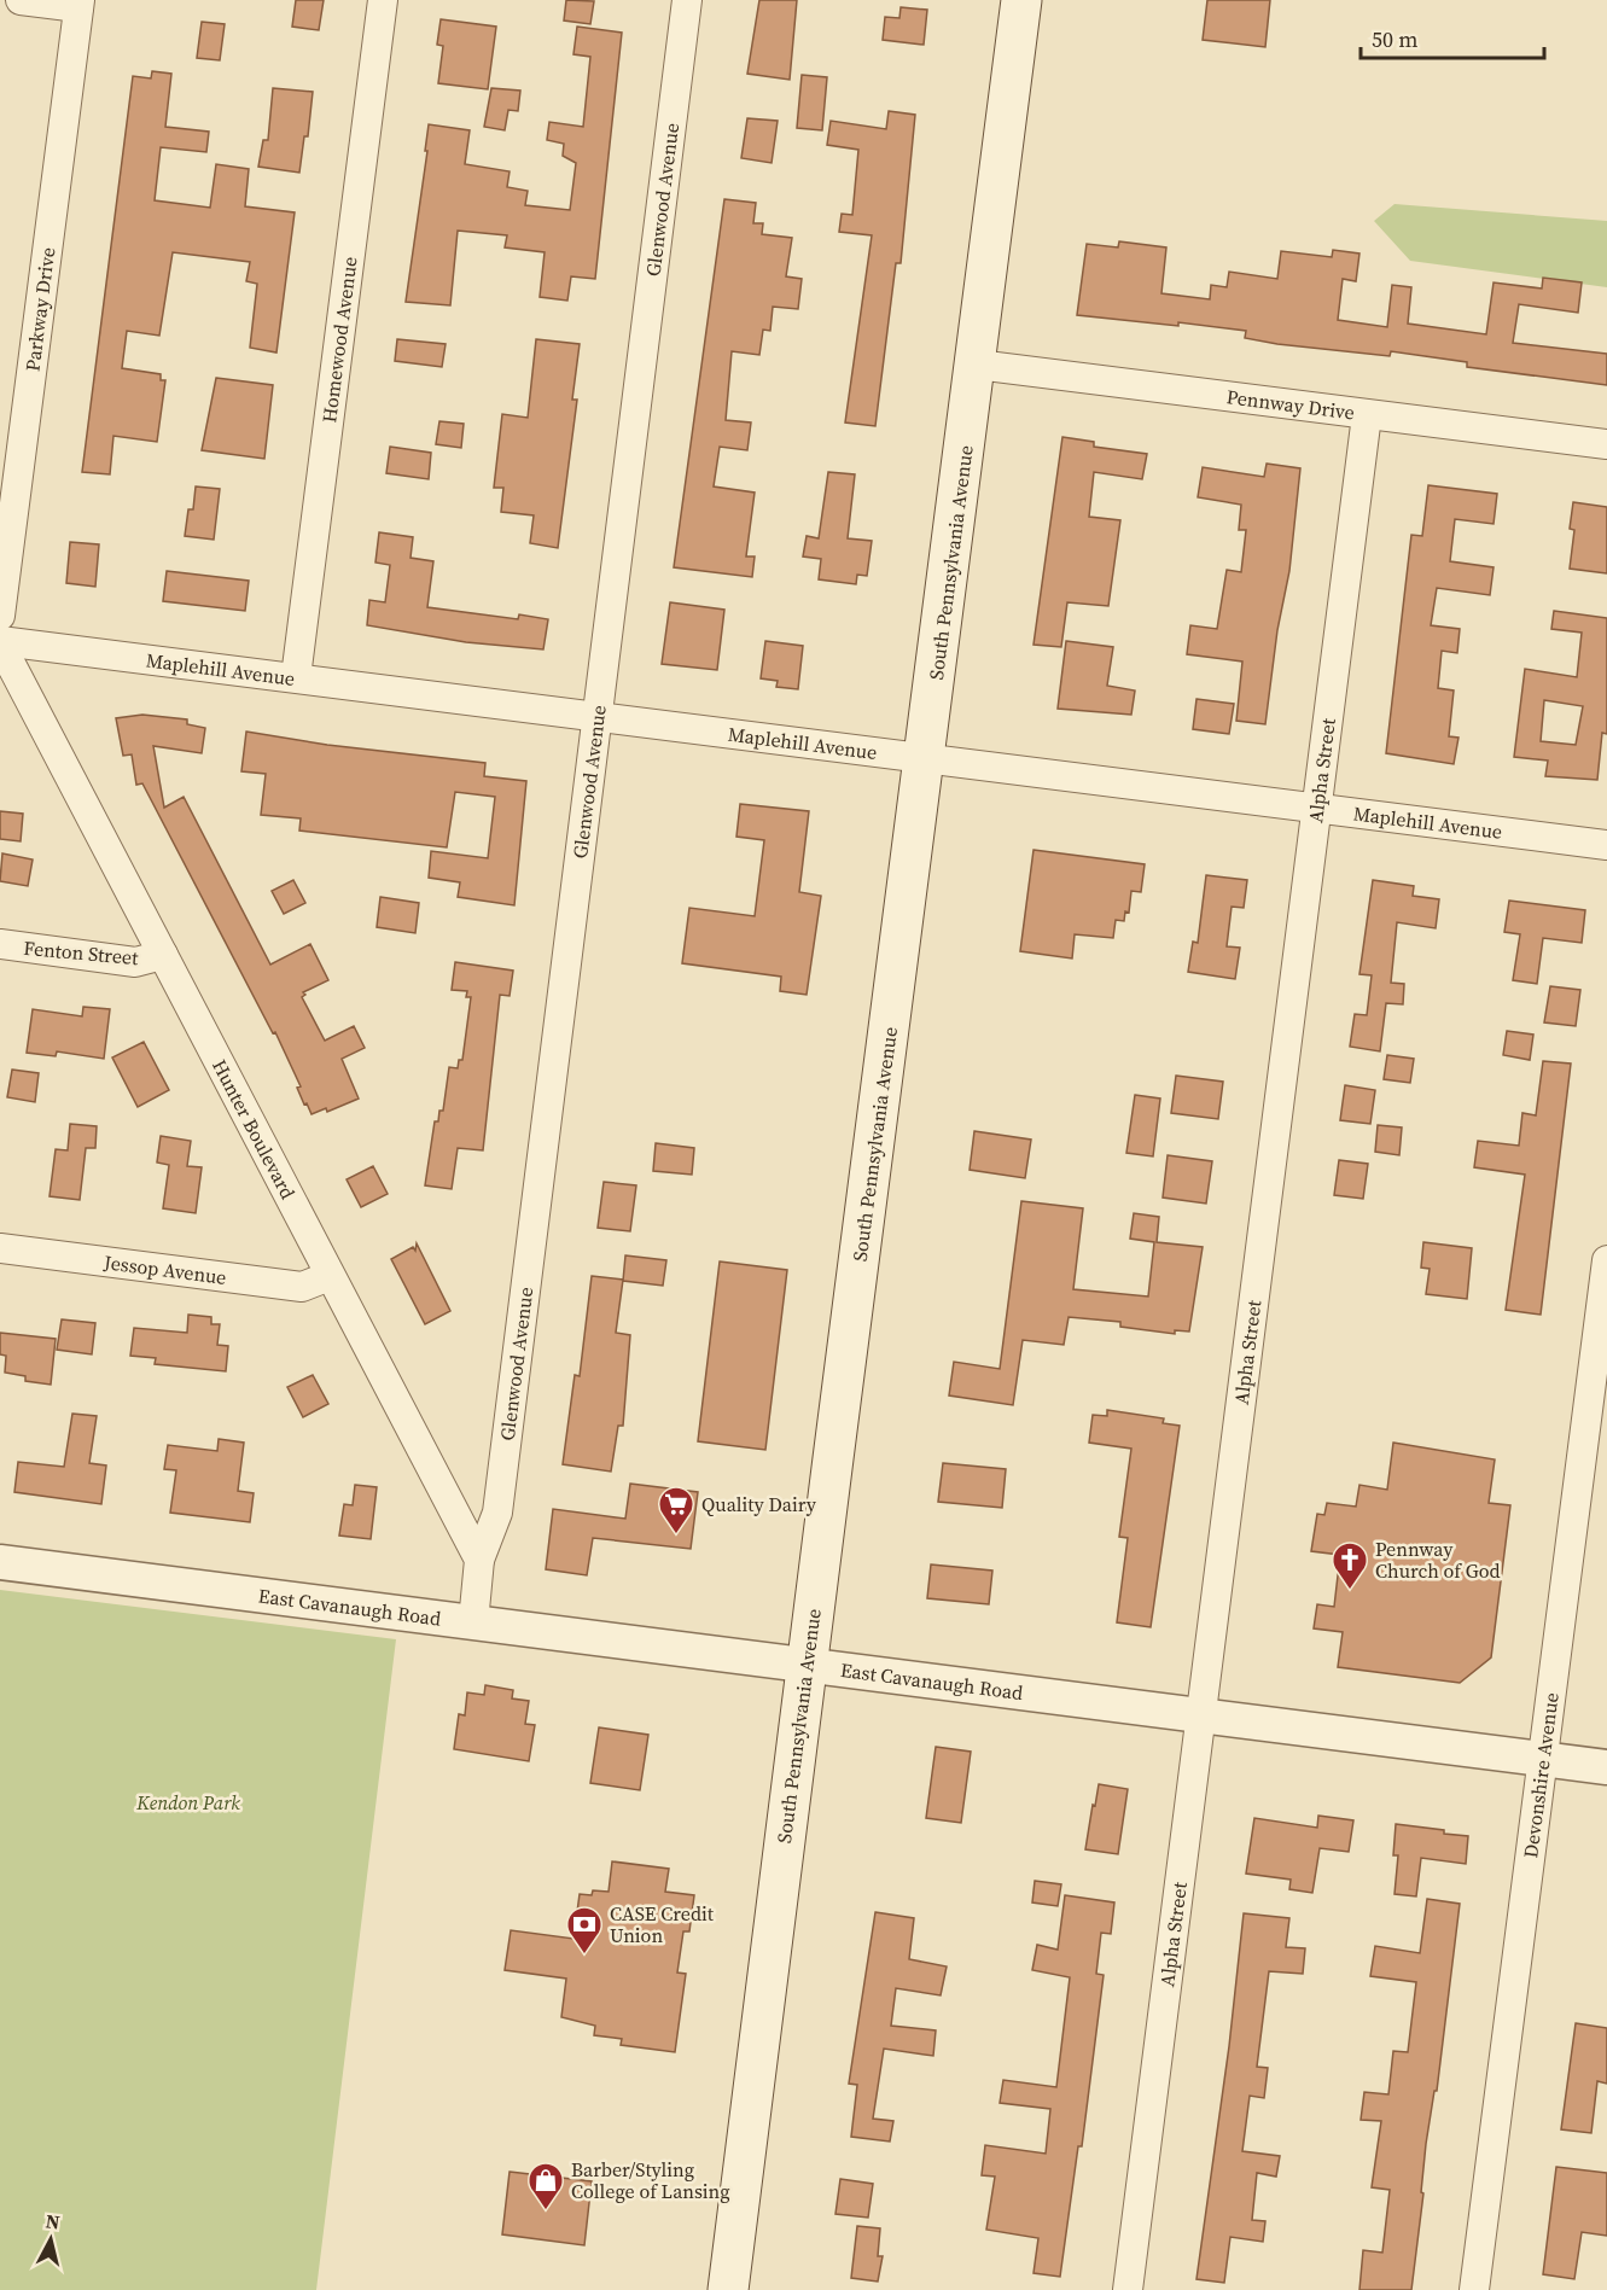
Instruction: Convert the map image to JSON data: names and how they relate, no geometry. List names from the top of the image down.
{
  "streets": {
    "main road": ["South Pennsylvania Avenue"],
    "street": [
      "Glenwood Avenue",
      "Parkway Drive",
      "Homewood Avenue",
      "Pennway Drive",
      "Maplehill Avenue",
      "Alpha Street",
      "Fenton Street",
      "Hunter Boulevard",
      "Jessop Avenue",
      "East Cavanaugh Road",
      "Devonshire Avenue"
    ]
  },
  "crossings": [
    ["Glenwood Avenue", "Maplehill Avenue"],
    ["Glenwood Avenue", "Hunter Boulevard"],
    ["Homewood Avenue", "Maplehill Avenue"],
    ["Pennway Drive", "South Pennsylvania Avenue"],
    ["Pennway Drive", "Alpha Street"],
    ["South Pennsylvania Avenue", "Maplehill Avenue"],
    ["South Pennsylvania Avenue", "East Cavanaugh Road"],
    ["Maplehill Avenue", "Alpha Street"],
    ["Maplehill Avenue", "Hunter Boulevard"],
    ["Alpha Street", "East Cavanaugh Road"],
    ["Fenton Street", "Hunter Boulevard"],
    ["Hunter Boulevard", "Jessop Avenue"],
    ["East Cavanaugh Road", "Devonshire Avenue"]
  ],
  "parks": ["Kendon Park"],
  "places": {
    "supermarket": ["Quality Dairy"],
    "church": ["Pennway Church of God"],
    "bank": ["CASE Credit Union"],
    "shop": ["Barber/Styling College of Lansing"]
  },
  "scale_bar": "50 m",
  "north": "top"
}
